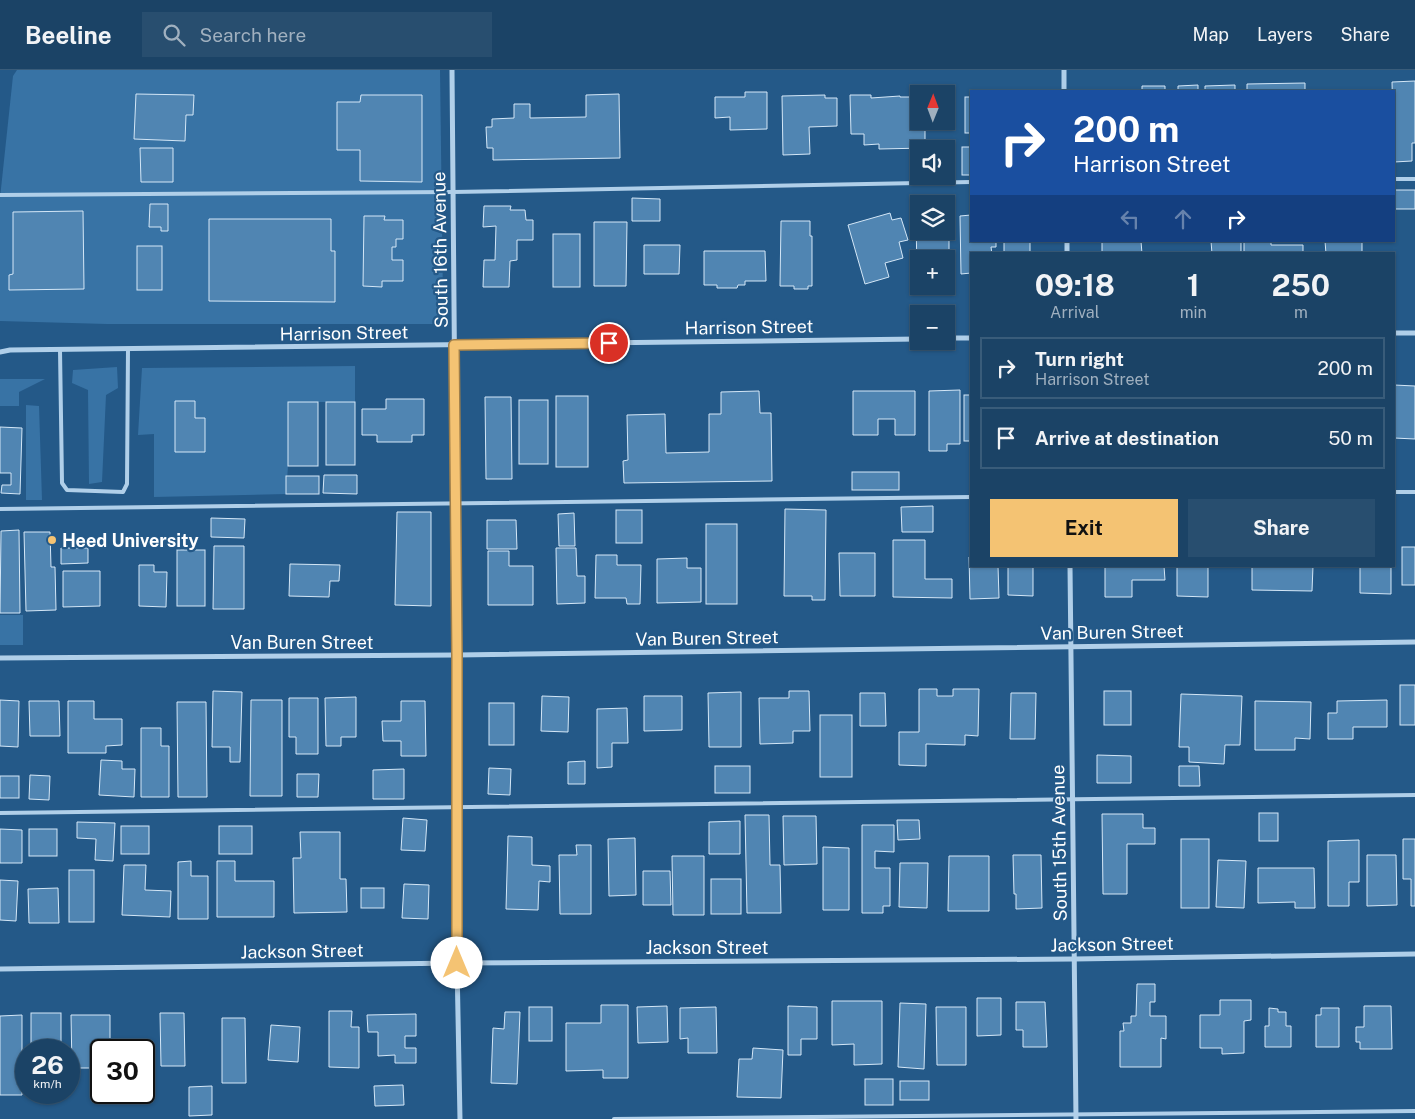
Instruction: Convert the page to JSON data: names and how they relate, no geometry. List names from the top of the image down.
{
  "streets": {
    "street": [
      "South 16th Avenue",
      "Harrison Street",
      "Van Buren Street",
      "South 15th Avenue",
      "Jackson Street"
    ]
  },
  "crossings": [
    ["South 16th Avenue", "Harrison Street"],
    ["South 16th Avenue", "Van Buren Street"],
    ["South 16th Avenue", "Jackson Street"],
    ["Van Buren Street", "South 15th Avenue"],
    ["South 15th Avenue", "Jackson Street"]
  ],
  "places": ["Heed University"],
  "north": "top",
  "page": {
    "header": "Beeline",
    "search": "Search here",
    "nav": ["Map", "Layers", "Share"],
    "map_buttons": ["+", "−"],
    "turn": ["200 m", "Harrison Street"],
    "eta": [
      "09:18",
      "Arrival",
      "1",
      "min",
      "250",
      "m"
    ],
    "list": [
      {
        "name": "Turn right",
        "note": "Harrison Street",
        "value": "200 m"
      },
      {
        "name": "Arrive at destination",
        "value": "50 m"
      }
    ],
    "buttons": ["Exit", "Share"],
    "speed": "26 km/h",
    "limit": "30"
  }
}
